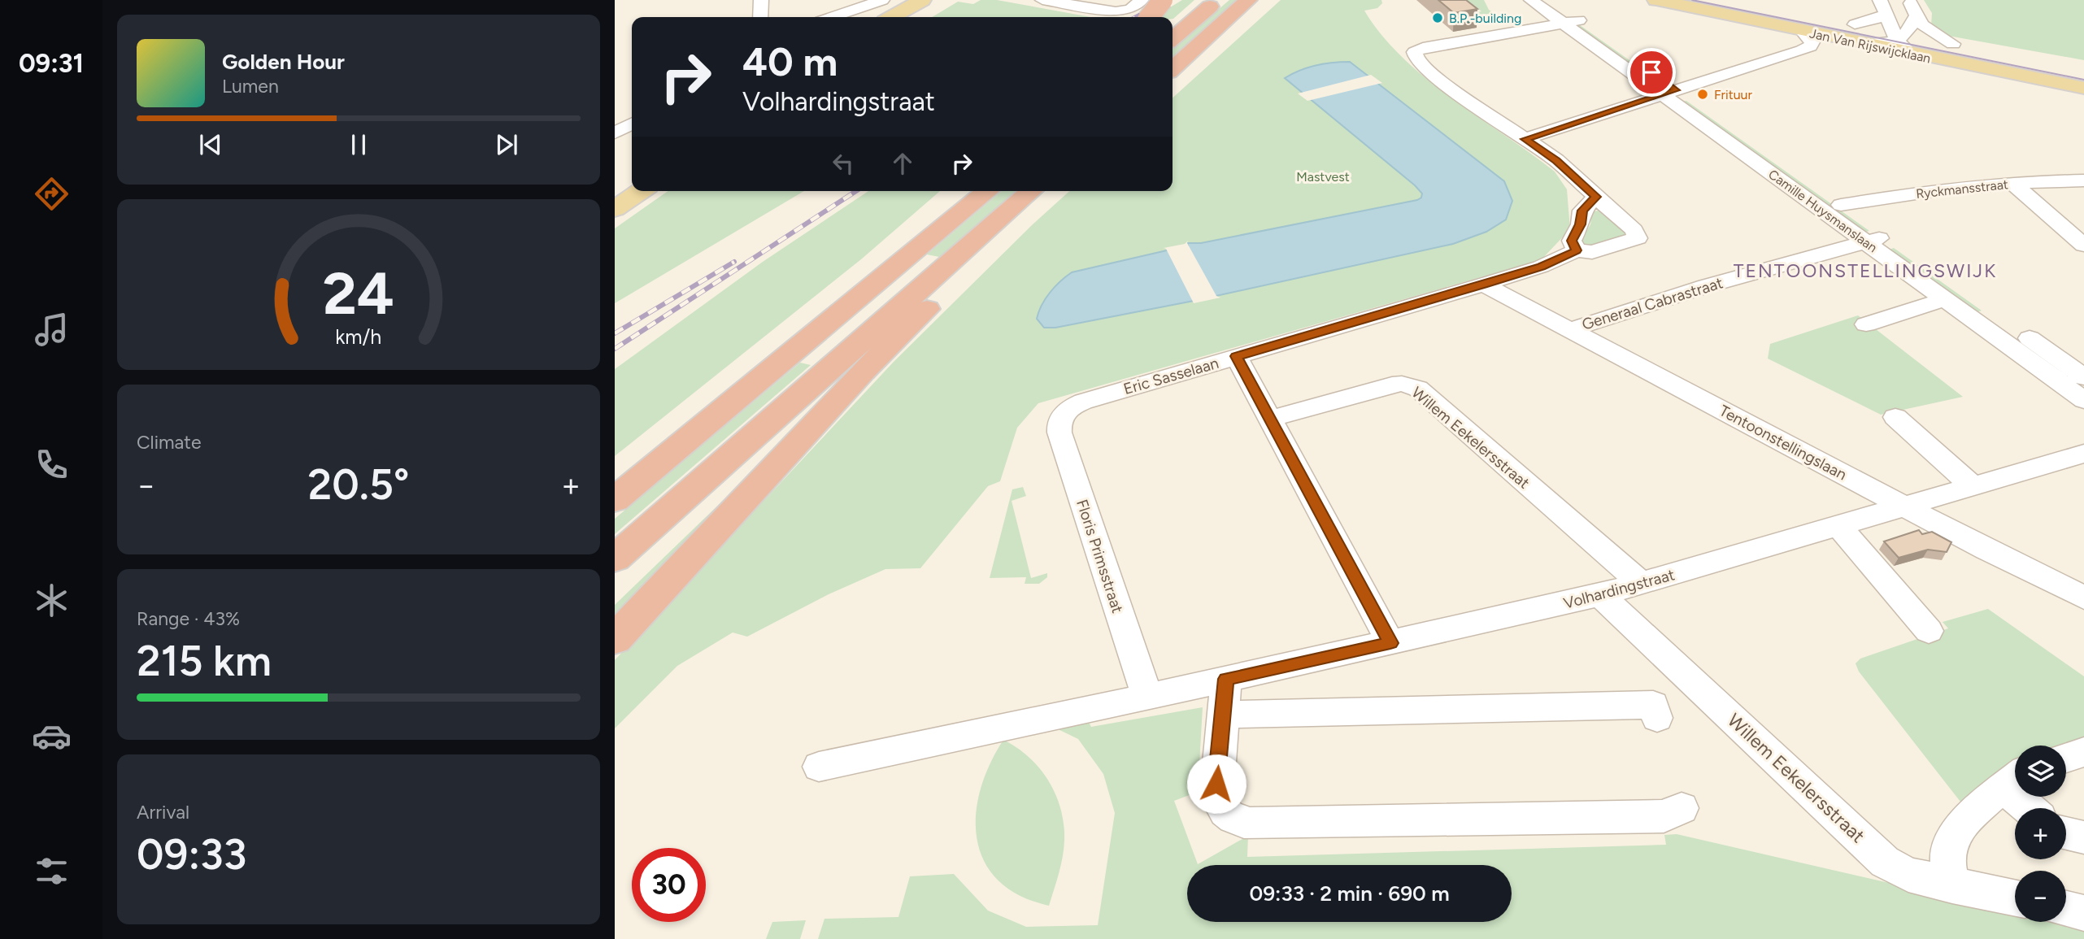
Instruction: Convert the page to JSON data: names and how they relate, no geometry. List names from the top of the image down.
{
  "streets": {
    "main road": ["Jan Van Rijswijcklaan"],
    "street": [
      "Ryckmansstraat",
      "Camille Huysmanslaan",
      "Generaal Cabrastraat",
      "Eric Sasselaan",
      "Willem Eekelersstraat",
      "Tentoonstellingslaan",
      "Floris Primsstraat",
      "Volhardingstraat"
    ]
  },
  "crossings": [
    ["Ryckmansstraat", "Camille Huysmanslaan"],
    ["Camille Huysmanslaan", "Generaal Cabrastraat"],
    ["Camille Huysmanslaan", "Eric Sasselaan"],
    ["Generaal Cabrastraat", "Tentoonstellingslaan"],
    ["Eric Sasselaan", "Tentoonstellingslaan"],
    ["Eric Sasselaan", "Floris Primsstraat"],
    ["Willem Eekelersstraat", "Volhardingstraat"],
    ["Tentoonstellingslaan", "Volhardingstraat"],
    ["Floris Primsstraat", "Volhardingstraat"]
  ],
  "districts": ["TENTOONSTELLINGSWIJK"],
  "parks": ["Mastvest"],
  "places": ["B.P.-building", "Frituur"],
  "page": {
    "tabs": "09:31",
    "turn": ["40 m", "Volhardingstraat"],
    "song": ["Golden Hour", "Lumen"],
    "tile": [
      "Climate",
      ["Range · 43%", "215 km"],
      ["Arrival", "09:33"]
    ],
    "heat": ["−", "20.5°", "+"],
    "map_buttons": ["+", "−"],
    "limit": "30",
    "trip": "09:33 · 2 min · 690 m",
    "gauge": ["24", "km/h"]
  }
}
